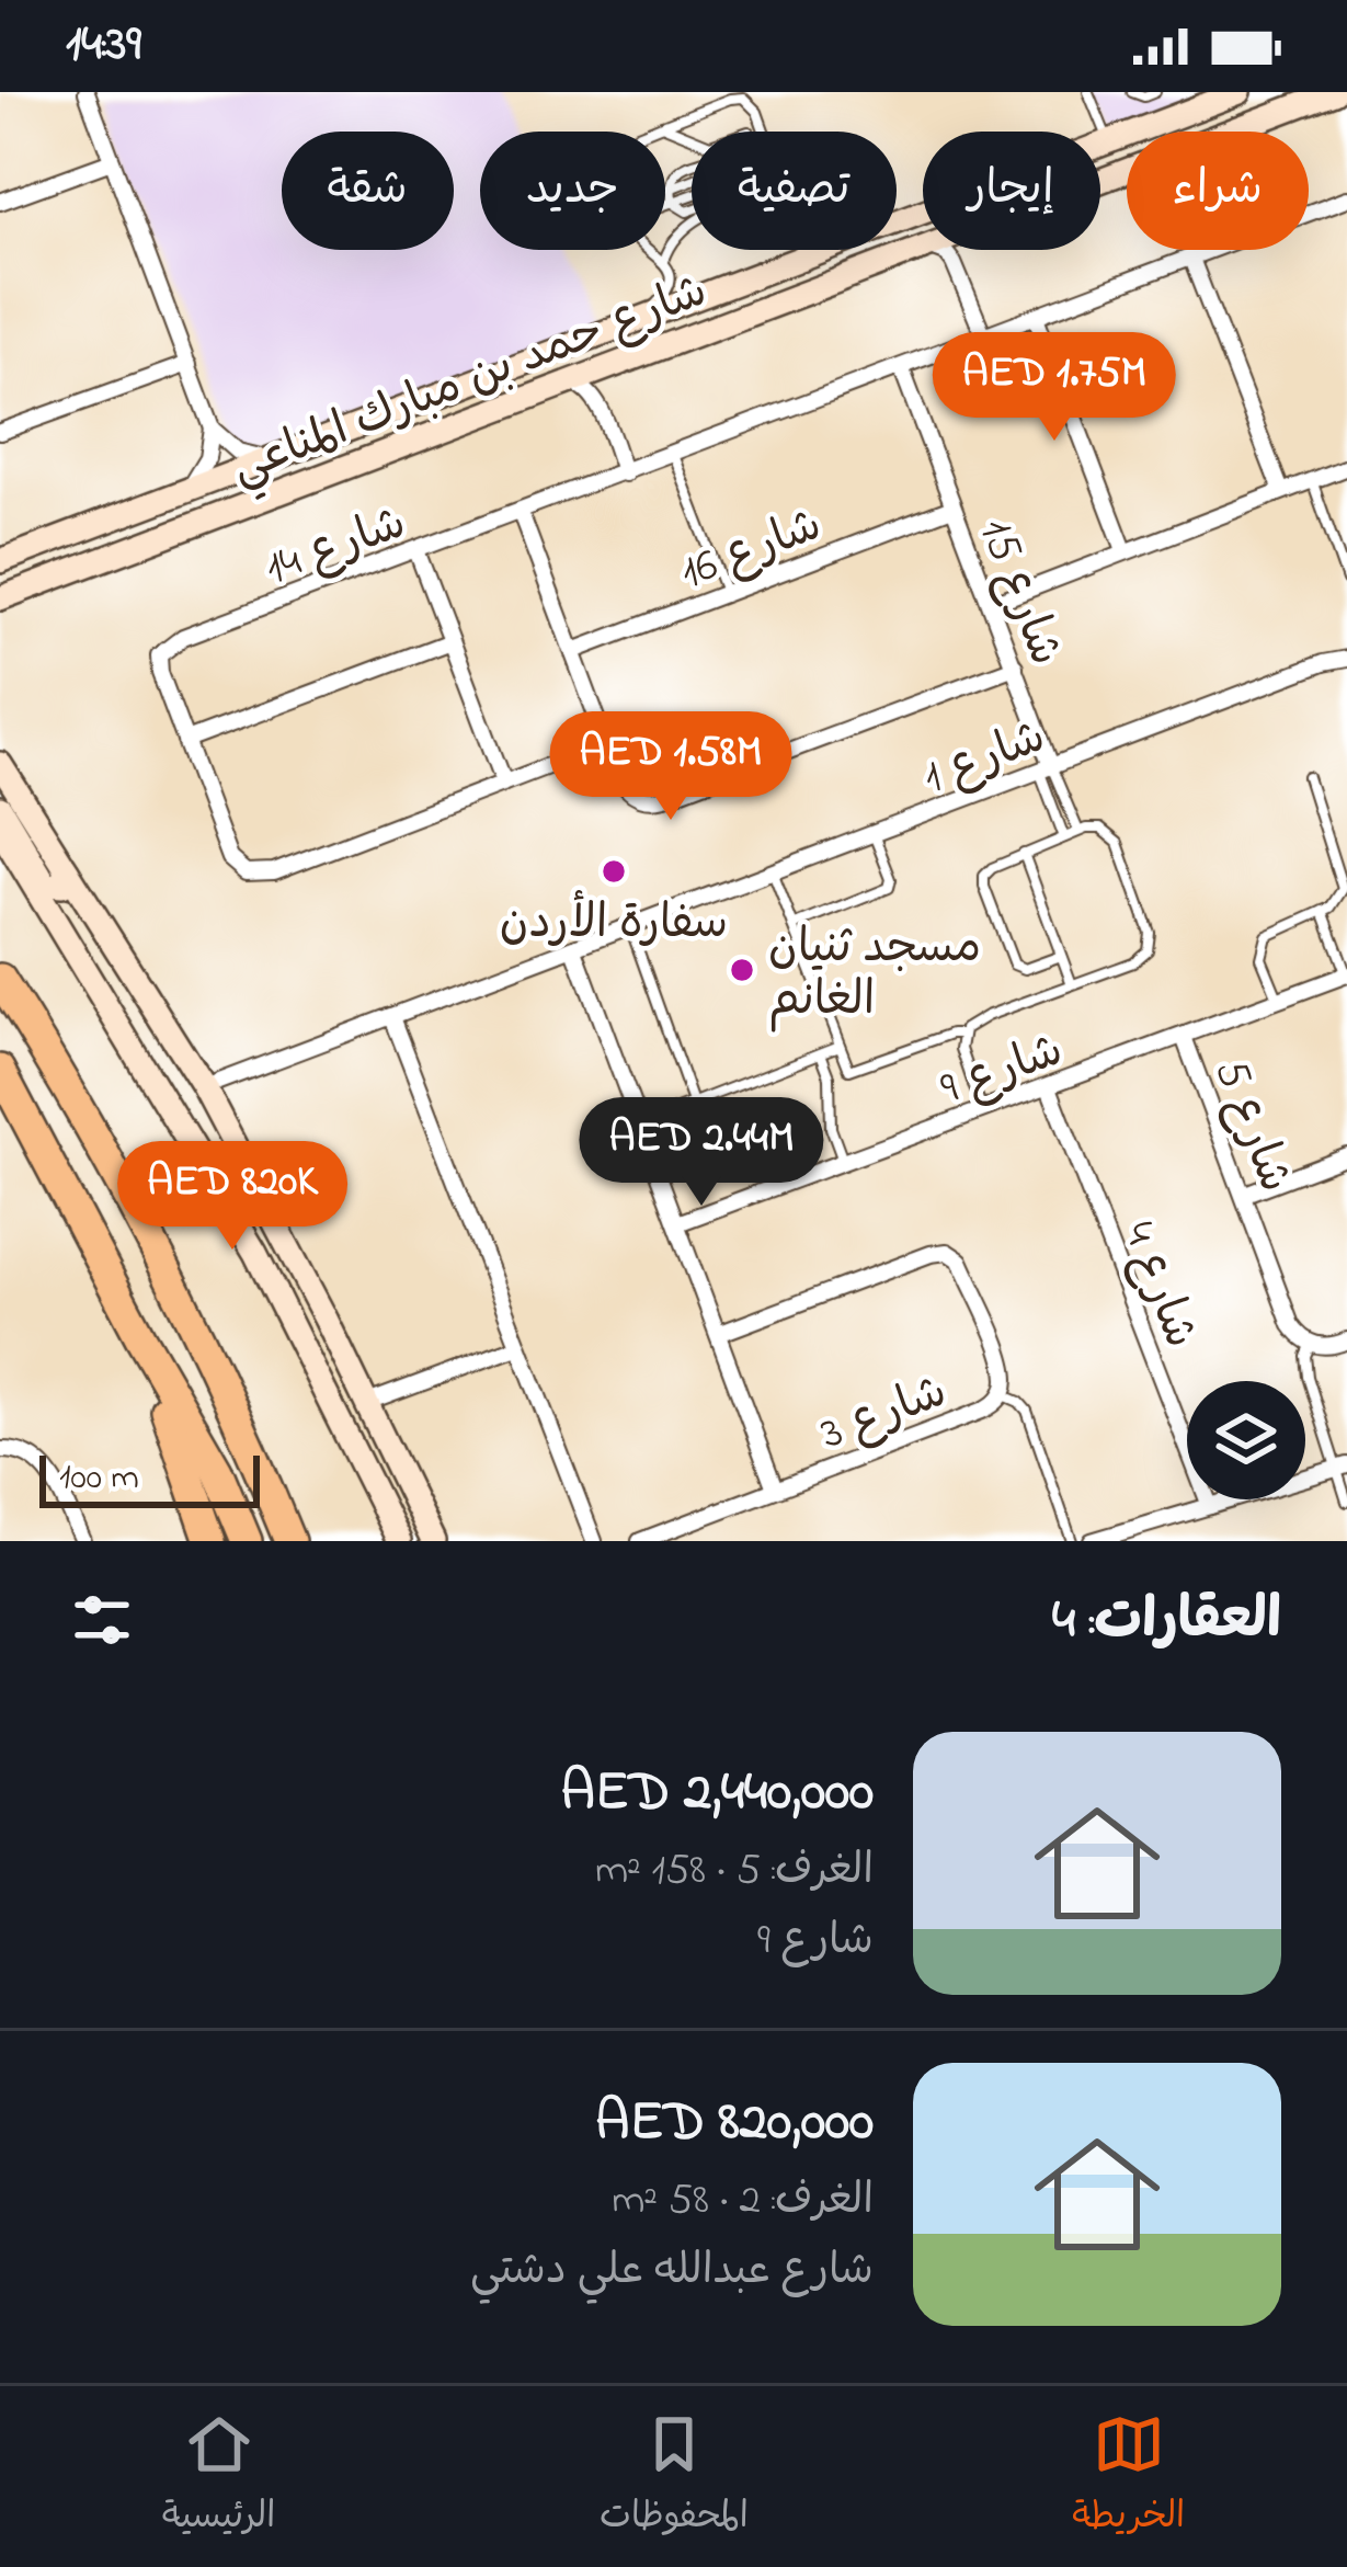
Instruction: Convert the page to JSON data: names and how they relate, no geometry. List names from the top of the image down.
{
  "streets": {
    "street": [
      "شارع حمد بن مبارك المناعي",
      "شارع 14",
      "شارع 16",
      "شارع 15",
      "شارع 1",
      "شارع 9",
      "شارع 5",
      "شارع 4",
      "شارع 3"
    ]
  },
  "crossings": [
    ["شارع 14", "شارع 15"],
    ["شارع 16", "شارع 15"],
    ["شارع 15", "شارع 1"],
    ["شارع 1", "شارع 3"],
    ["شارع 9", "شارع 5"],
    ["شارع 9", "شارع 4"],
    ["شارع 9", "شارع 3"]
  ],
  "places": ["سفارة الأردن", "مسجد ثنيان الغانم"],
  "scale_bar": "100 m",
  "page": {
    "status": "14:39",
    "chip": [
      "شراء",
      "إيجار",
      "تصفية",
      "جديد",
      "شقة"
    ],
    "price": [
      "AED 1.75M",
      "AED 1.58M",
      "AED 2.44M",
      "AED 820K"
    ],
    "scale": "100 m",
    "heading": "العقارات: 4",
    "list": [
      {
        "name": "AED 2,440,000",
        "note": "الغرف: 5 · 158 m² · شارع 9"
      },
      {
        "name": "AED 820,000",
        "note": "الغرف: 2 · 58 m² · شارع عبدالله علي دشتي"
      }
    ],
    "tabs": ["الخريطة", "المحفوظات", "الرئيسية"]
  }
}
